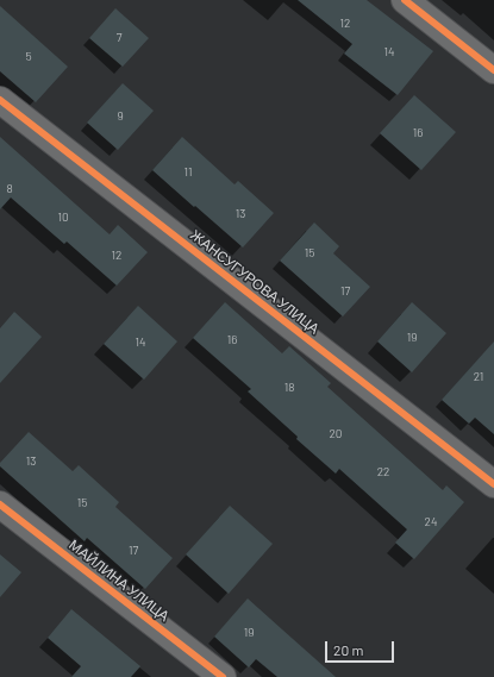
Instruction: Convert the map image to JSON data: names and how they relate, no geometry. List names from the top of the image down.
{
  "streets": {
    "street": ["ЖАНСУГУРОВА УЛИЦА", "МАЙЛИНА УЛИЦА"]
  },
  "house_numbers": [
    "12",
    "7",
    "14",
    "5",
    "9",
    "16",
    "11",
    "8",
    "13",
    "10",
    "15",
    "12",
    "17",
    "19",
    "16",
    "14",
    "21",
    "18",
    "20",
    "13",
    "22",
    "15",
    "24",
    "17",
    "19"
  ],
  "scale_bar": "20 m"
}
